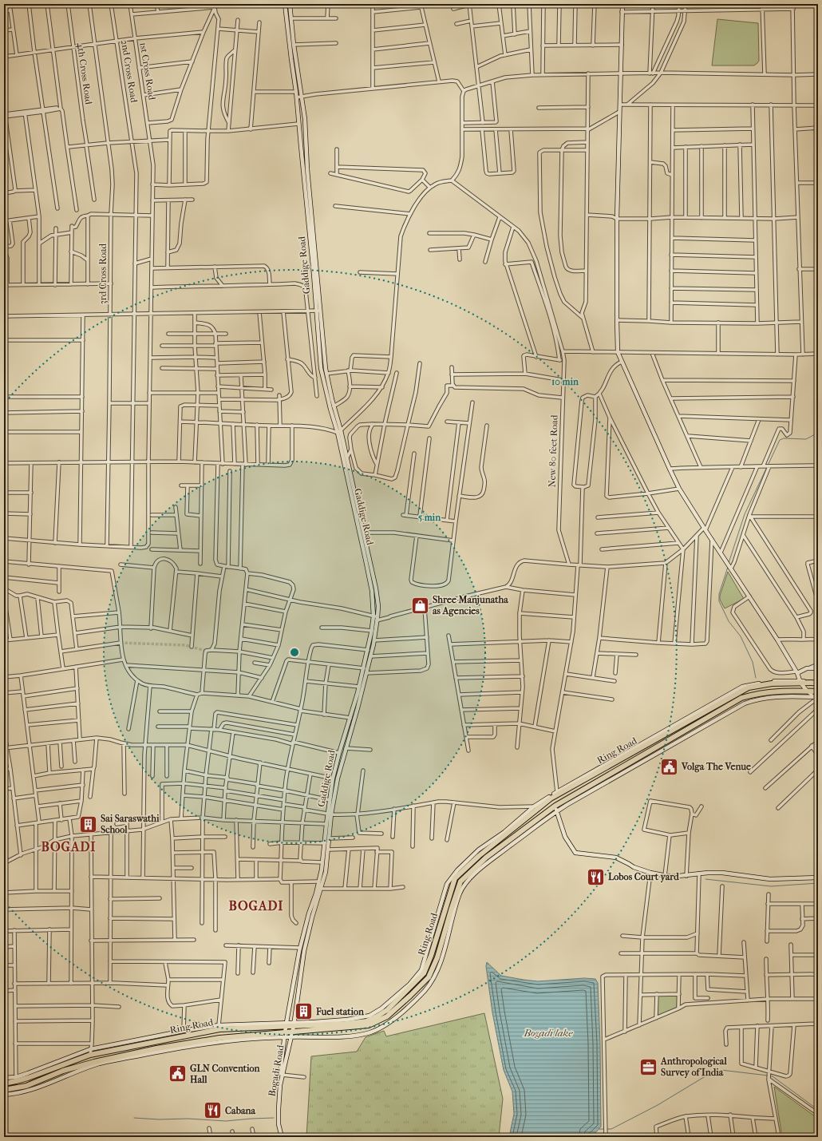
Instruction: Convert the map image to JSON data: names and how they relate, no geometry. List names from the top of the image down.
{
  "streets": {
    "highway": ["Ring Road"],
    "street": [
      "2nd Cross Road",
      "1st Cross Road",
      "4th Cross Road",
      "Gaddige Road",
      "3rd Cross Road",
      "New 80 feet Road",
      "Bogadi Road"
    ]
  },
  "crossings": [
    ["2nd Cross Road", "1st Cross Road"],
    ["Gaddige Road", "Ring Road"],
    ["Gaddige Road", "Bogadi Road"],
    ["Ring Road", "Bogadi Road"]
  ],
  "districts": ["BOGADI", "BOGADI"],
  "water": ["Bogadi lake"],
  "places": {
    "shop": ["Shree Manjunatha as Agencies"],
    "public building": ["Volga The Venue", "GLN Convention Hall"],
    "building": ["Sai Saraswathi School", "Fuel station"],
    "restaurant": ["Lobos Court yard", "Cabana"],
    "office": ["Anthropological Survey of India"]
  },
  "rings": ["10 min", "5 min"]
}
